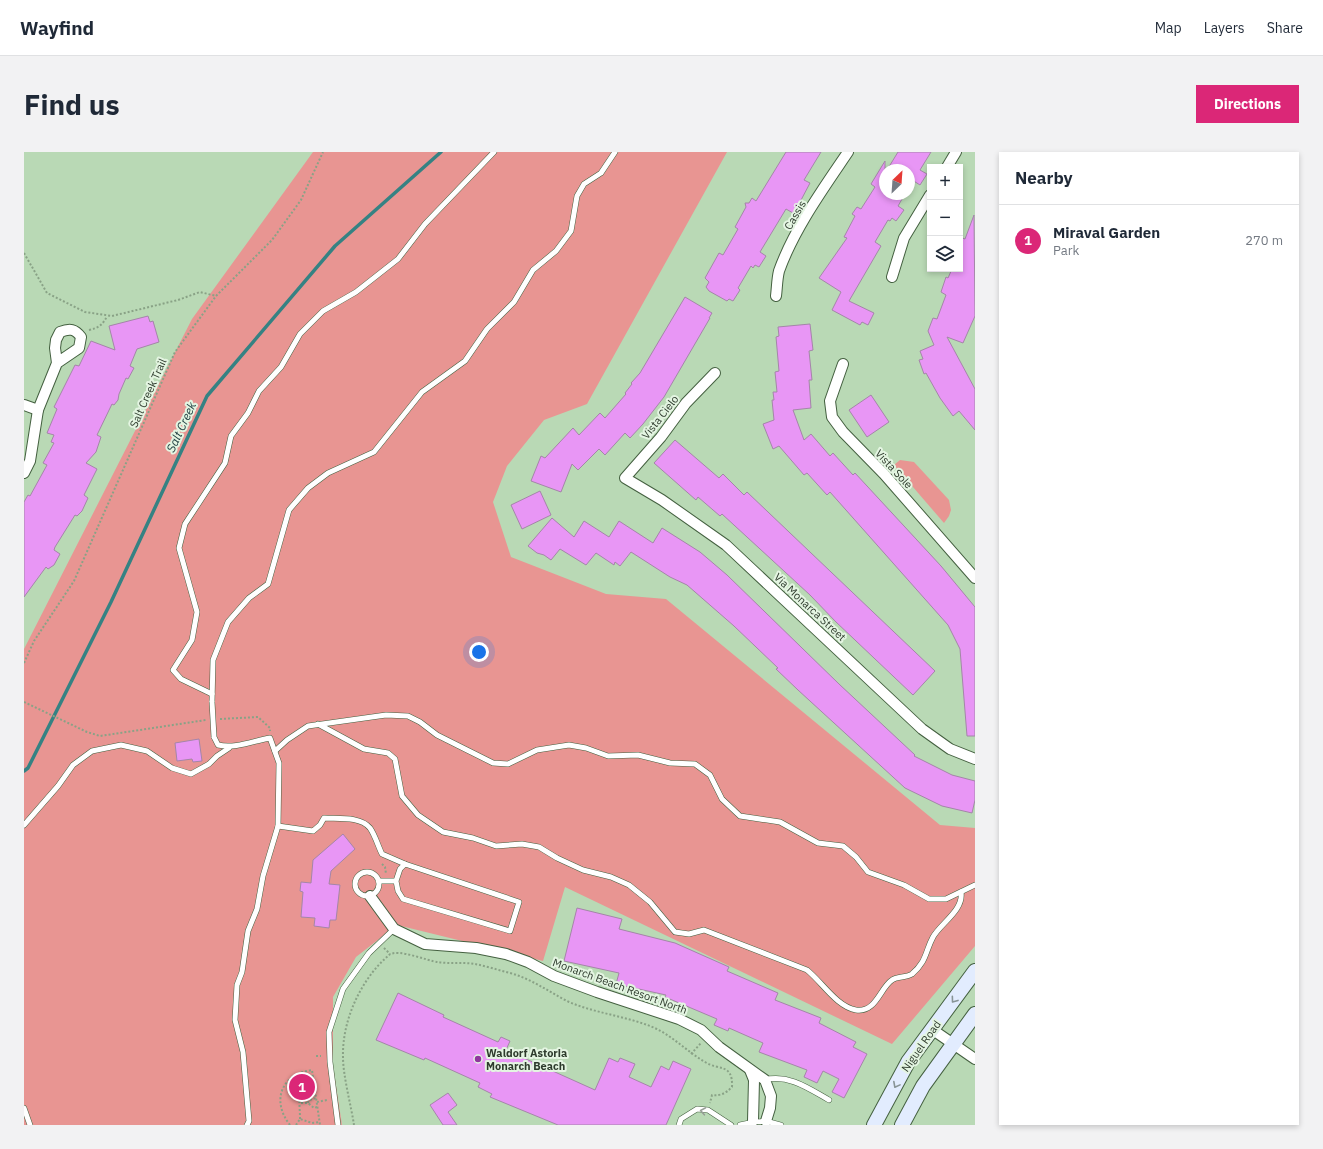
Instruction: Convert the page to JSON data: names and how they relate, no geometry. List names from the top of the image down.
{
  "streets": {
    "main road": ["Niguel Road"],
    "street": [
      "Cassis",
      "Vista Cielo",
      "Vista Sole",
      "Via Monarca Street",
      "Monarch Beach Resort North"
    ],
    "path": ["Salt Creek Trail"]
  },
  "crossings": [
    ["Vista Cielo", "Via Monarca Street"]
  ],
  "water": ["Salt Creek"],
  "places": ["Waldorf Astoria Monarch Beach"],
  "north": "top right",
  "page": {
    "header": "Wayfind",
    "nav": ["Map", "Layers", "Share"],
    "buttons": "Directions",
    "title": "Find us",
    "heading": "Nearby",
    "map_buttons": ["+", "−"],
    "list": [
      {
        "mark": "1",
        "name": "Miraval Garden",
        "note": "Park",
        "value": "270 m"
      }
    ],
    "pins": "1"
  }
}
